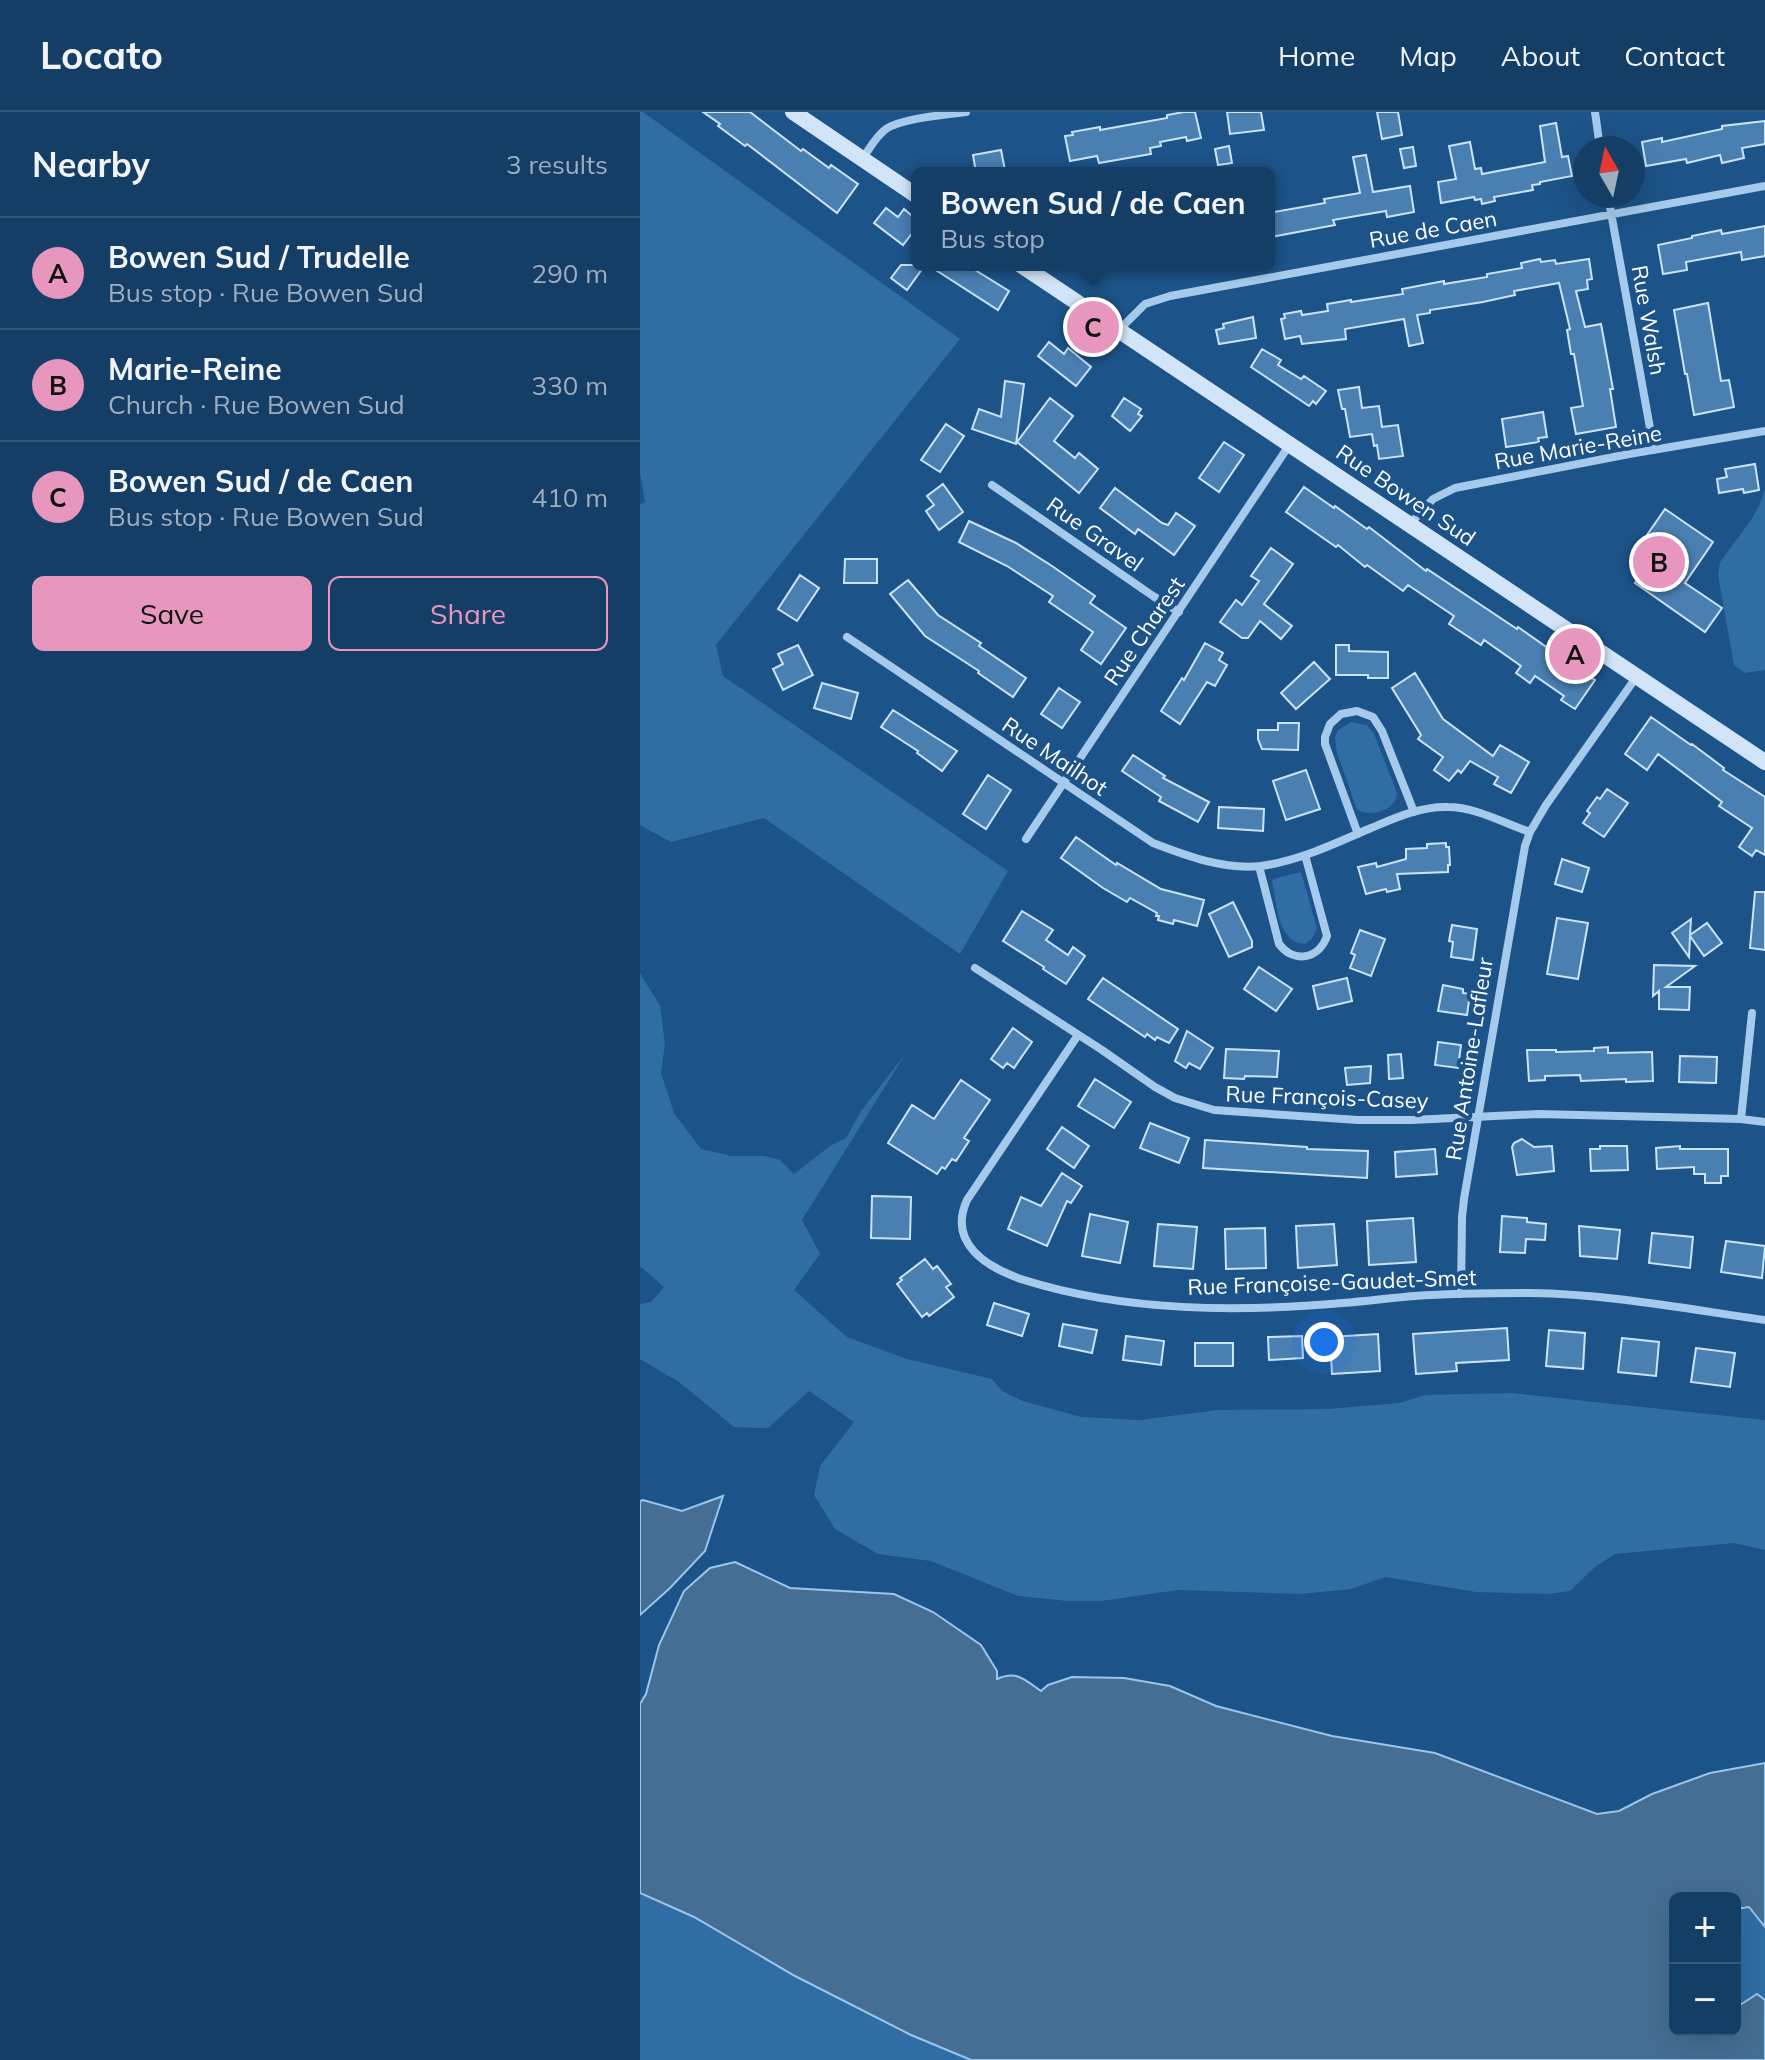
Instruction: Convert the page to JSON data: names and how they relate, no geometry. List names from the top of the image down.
{
  "streets": {
    "street": [
      "Rue de Caen",
      "Rue Walsh",
      "Rue Marie-Reine",
      "Rue Bowen Sud",
      "Rue Gravel",
      "Rue Charest",
      "Rue Mailhot",
      "Rue Antoine-Lafleur",
      "Rue François-Casey",
      "Rue Françoise-Gaudet-Smet"
    ]
  },
  "crossings": [
    ["Rue de Caen", "Rue Walsh"],
    ["Rue de Caen", "Rue Bowen Sud"],
    ["Rue Walsh", "Rue Marie-Reine"],
    ["Rue Marie-Reine", "Rue Bowen Sud"],
    ["Rue Bowen Sud", "Rue Charest"],
    ["Rue Bowen Sud", "Rue Antoine-Lafleur"],
    ["Rue Gravel", "Rue Charest"],
    ["Rue Charest", "Rue Mailhot"],
    ["Rue Mailhot", "Rue Antoine-Lafleur"],
    ["Rue Antoine-Lafleur", "Rue François-Casey"],
    ["Rue Antoine-Lafleur", "Rue Françoise-Gaudet-Smet"],
    ["Rue François-Casey", "Rue Françoise-Gaudet-Smet"]
  ],
  "north": "top",
  "page": {
    "header": "Locato",
    "nav": [
      "Home",
      "Map",
      "About",
      "Contact"
    ],
    "heading": ["Nearby", "3 results"],
    "popup": ["Bowen Sud / de Caen", "Bus stop"],
    "list": [
      {
        "mark": "A",
        "name": "Bowen Sud / Trudelle",
        "note": "Bus stop · Rue Bowen Sud",
        "value": "290 m"
      },
      {
        "mark": "B",
        "name": "Marie-Reine",
        "note": "Church · Rue Bowen Sud",
        "value": "330 m"
      },
      {
        "mark": "C",
        "name": "Bowen Sud / de Caen",
        "note": "Bus stop · Rue Bowen Sud",
        "value": "410 m"
      }
    ],
    "pins": ["C", "B", "A"],
    "buttons": ["Save", "Share"],
    "map_buttons": ["+", "−"]
  }
}
